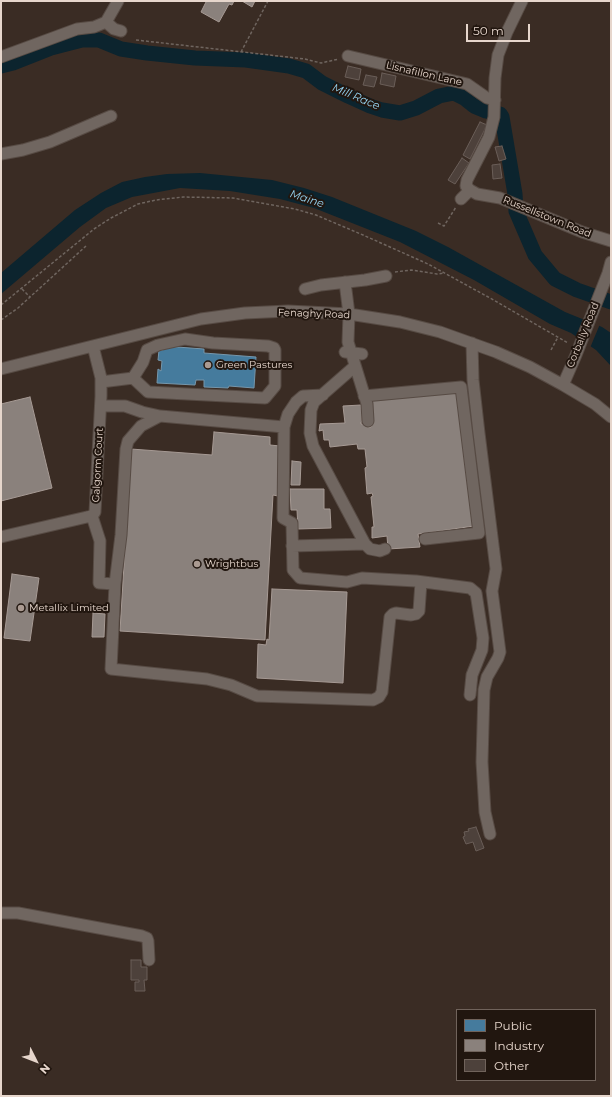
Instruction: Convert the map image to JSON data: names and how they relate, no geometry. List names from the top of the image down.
{
  "streets": {
    "street": [
      "Lisnafillon Lane",
      "Russellstown Road",
      "Fenaghy Road",
      "Corbally Road",
      "Galgorm Court"
    ]
  },
  "crossings": [
    ["Fenaghy Road", "Corbally Road"],
    ["Fenaghy Road", "Galgorm Court"]
  ],
  "water": ["Mill Race", "Maine"],
  "places": ["Green Pastures", "Wrightbus", "Metallix Limited"],
  "legend": ["Public", "Industry", "Other"],
  "scale_bar": "50 m",
  "north": "bottom right"
}
